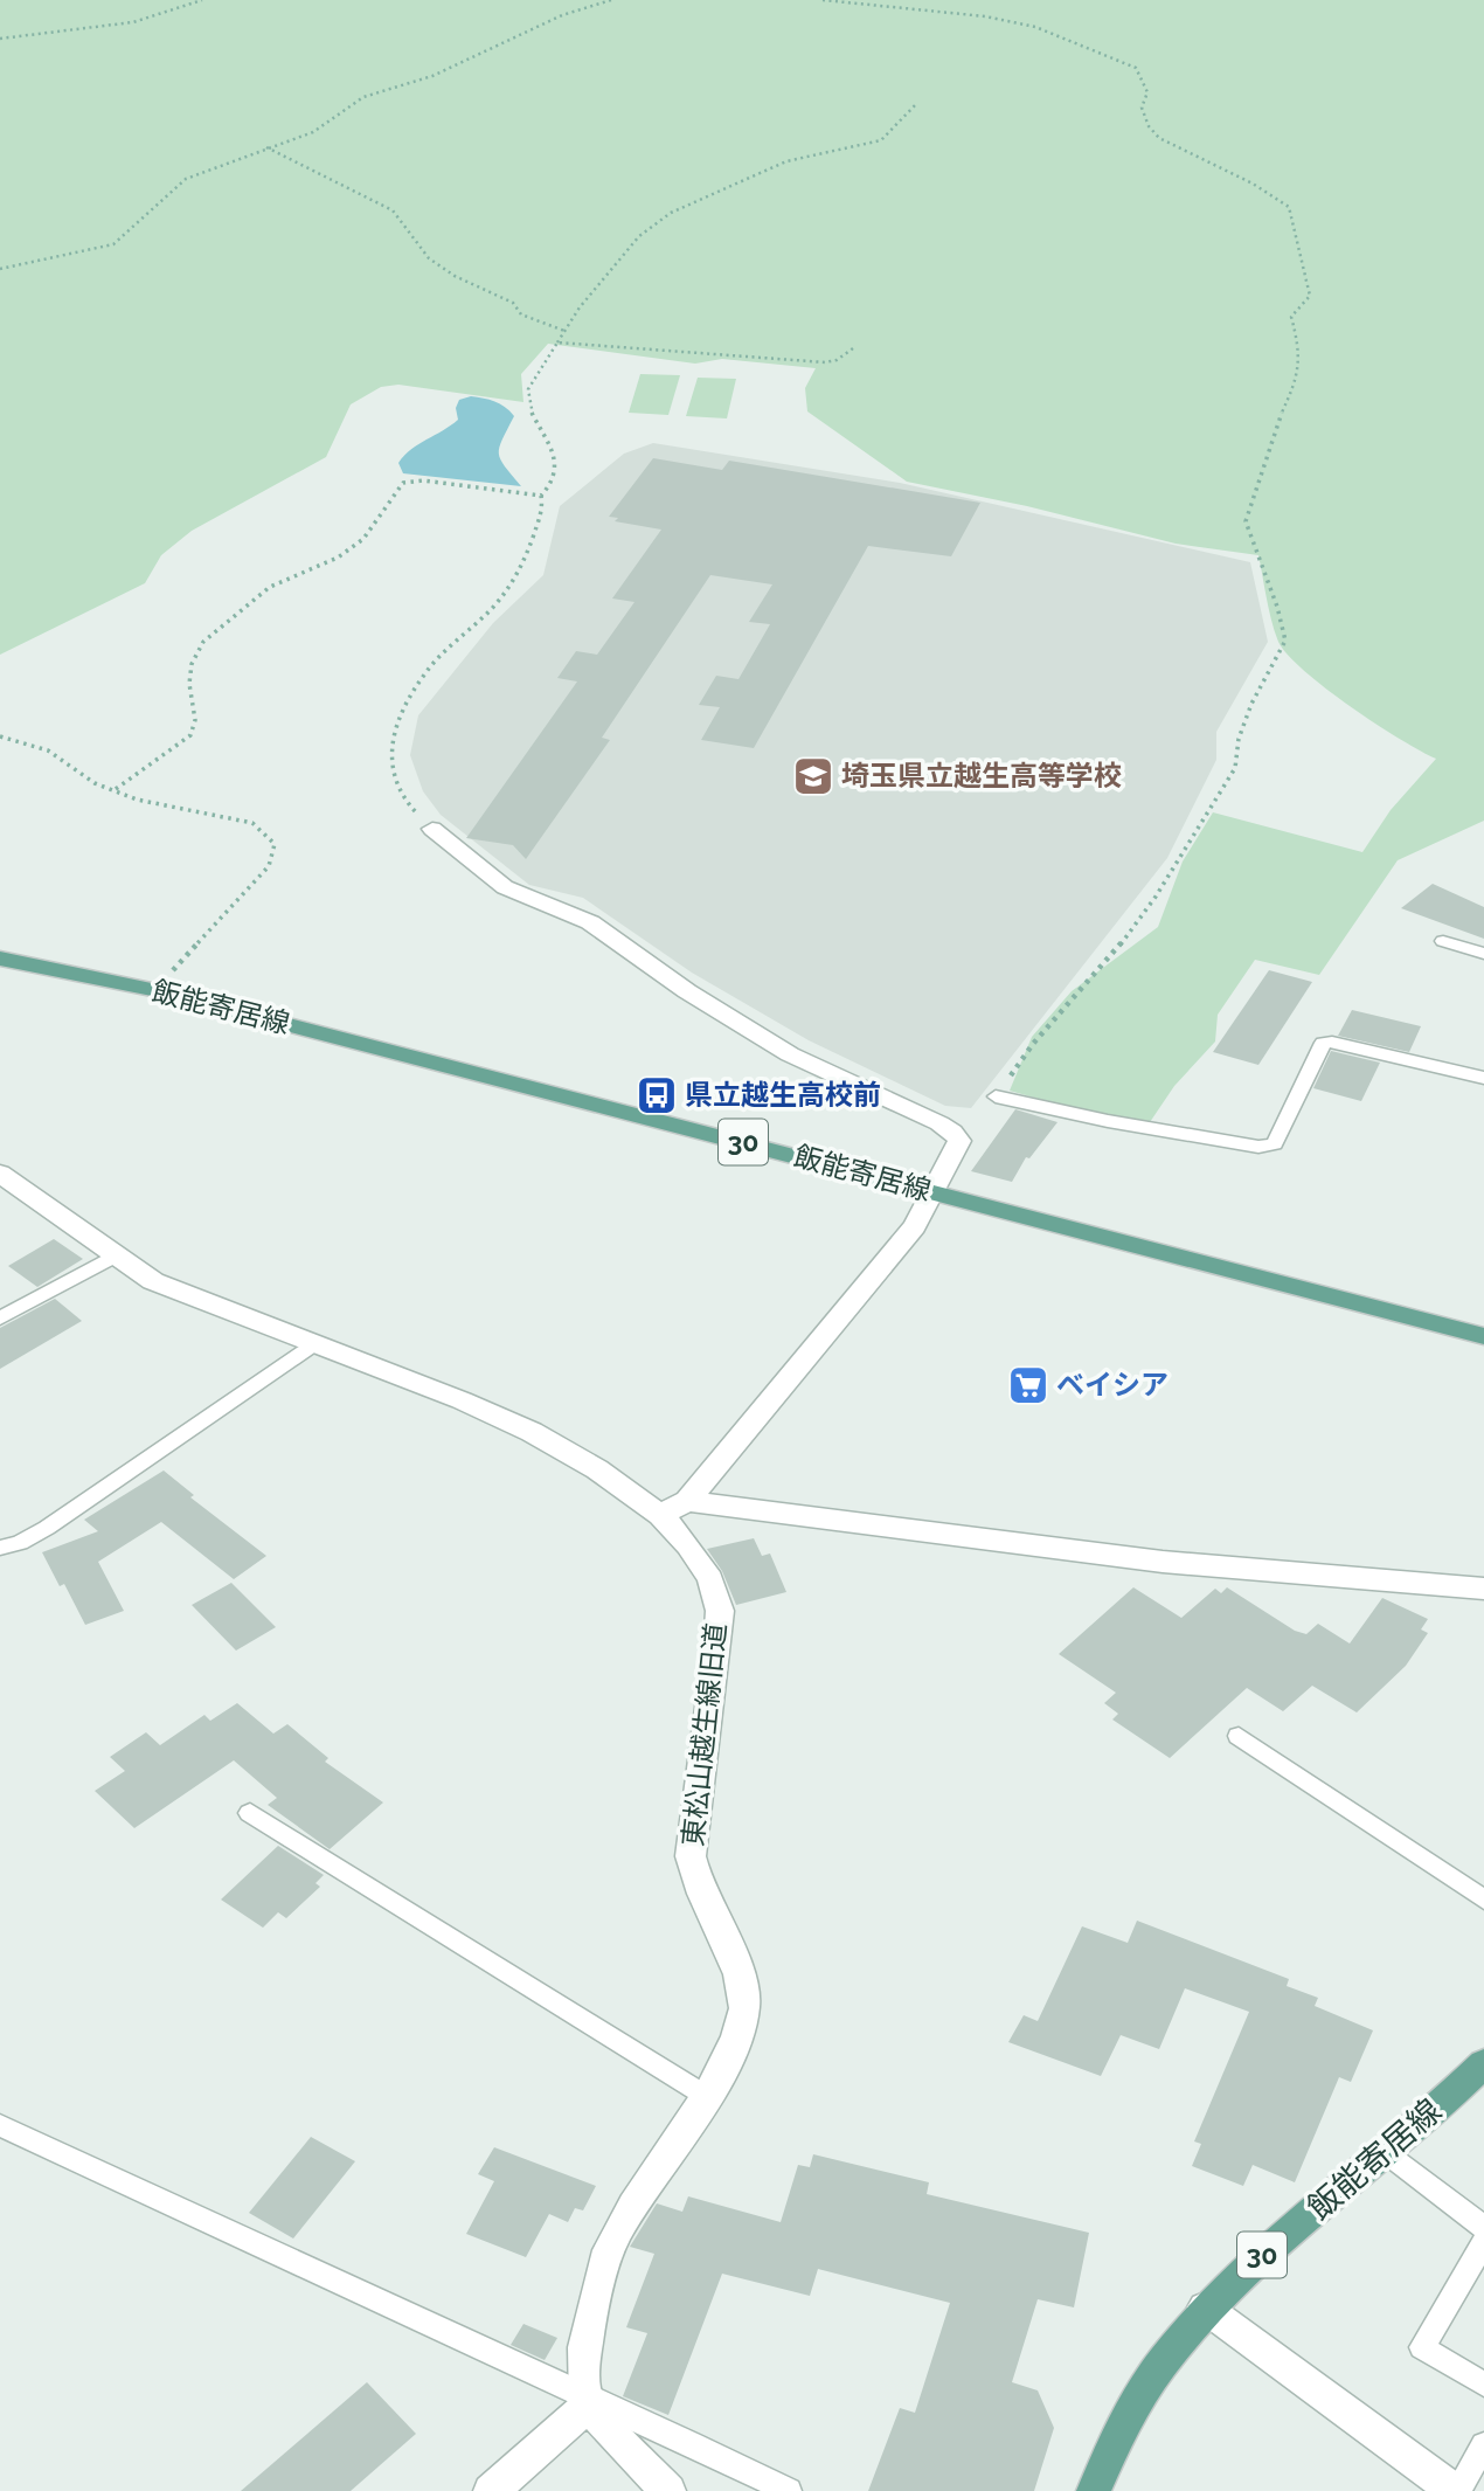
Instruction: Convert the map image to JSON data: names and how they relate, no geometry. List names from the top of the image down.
{
  "streets": {
    "main road": ["飯能寄居線", "30"],
    "street": ["東松山越生線旧道"]
  },
  "places": {
    "school or university": ["埼玉県立越生高等学校"],
    "bus stop": ["県立越生高校前"],
    "supermarket": ["ベイシア"]
  }
}
